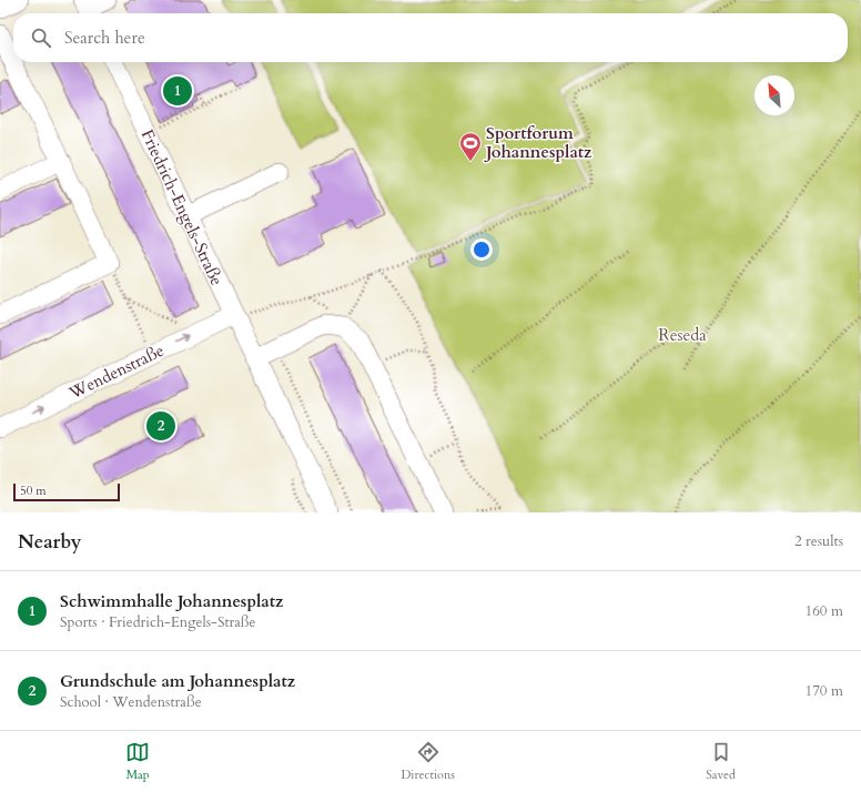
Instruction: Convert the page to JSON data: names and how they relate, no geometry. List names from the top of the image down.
{
  "streets": {
    "street": ["Friedrich-Engels-Straße", "Wendenstraße"]
  },
  "crossings": [
    ["Friedrich-Engels-Straße", "Wendenstraße"]
  ],
  "parks": ["Reseda"],
  "places": {
    "sports": ["Sportforum Johannesplatz"]
  },
  "scale_bar": "50 m",
  "north": "top left",
  "page": {
    "search": "Search here",
    "pins": ["1", "2"],
    "scale": "50 m",
    "heading": ["Nearby", "2 results"],
    "list": [
      {
        "mark": "1",
        "name": "Schwimmhalle Johannesplatz",
        "note": "Sports · Friedrich-Engels-Straße",
        "value": "160 m"
      },
      {
        "mark": "2",
        "name": "Grundschule am Johannesplatz",
        "note": "School · Wendenstraße",
        "value": "170 m"
      }
    ],
    "nav": ["Map", "Directions", "Saved"]
  }
}
